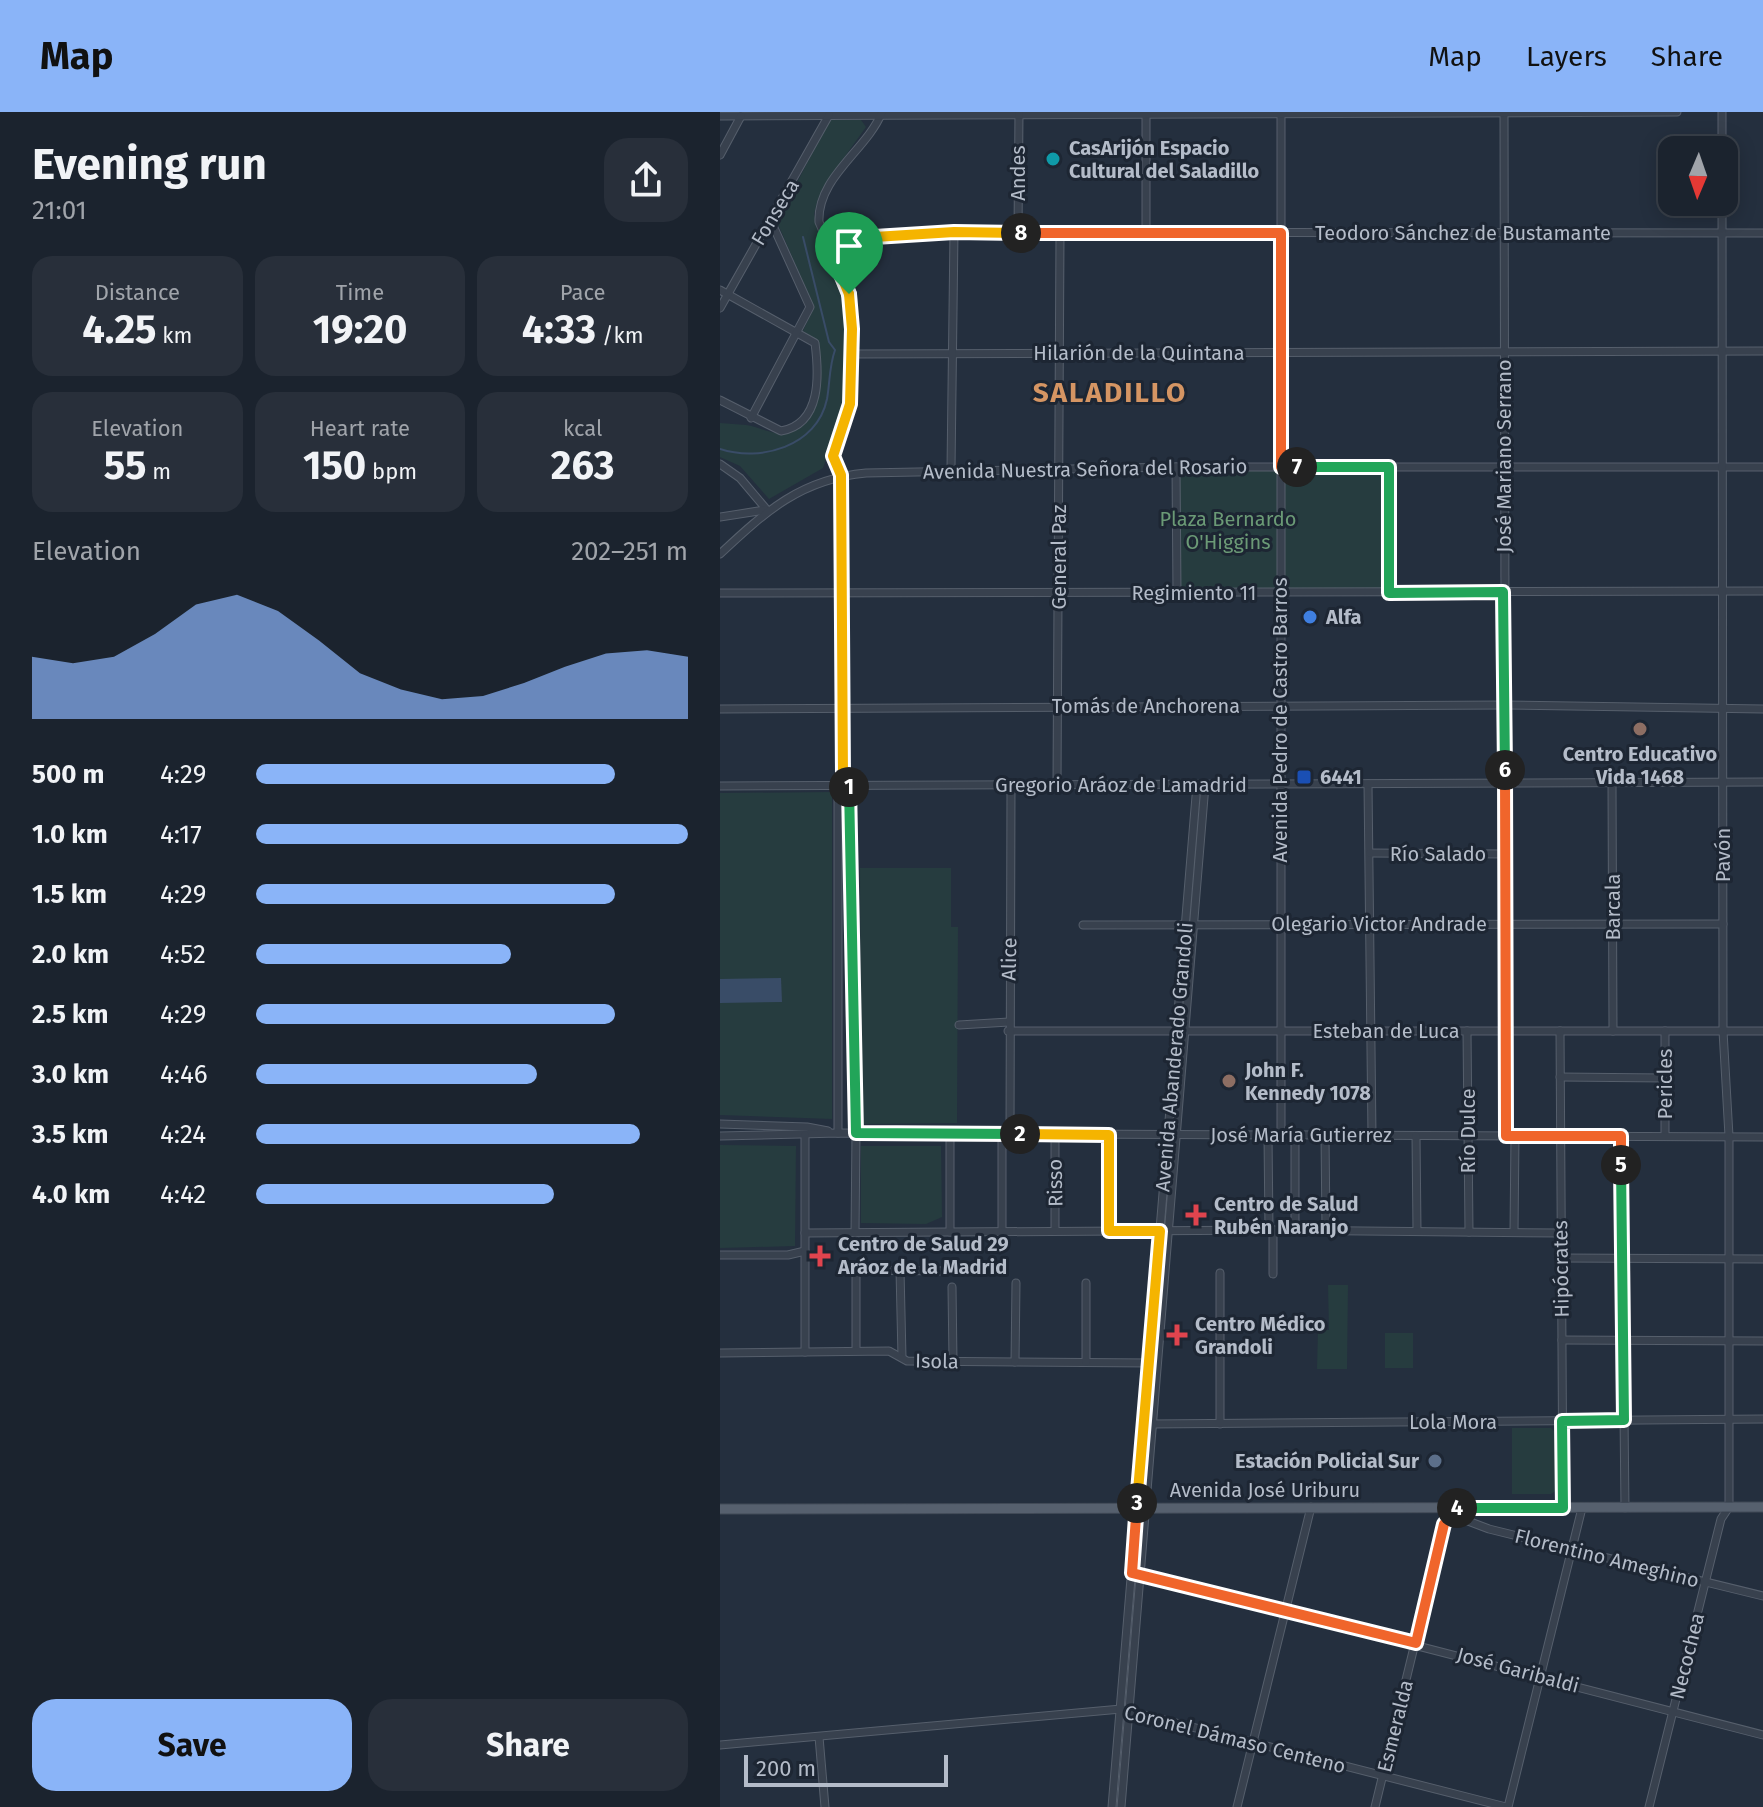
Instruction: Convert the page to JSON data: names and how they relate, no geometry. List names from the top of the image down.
{
  "streets": {
    "main road": ["Avenida José Uriburu"],
    "street": [
      "Andes",
      "Fonseca",
      "Teodoro Sánchez de Bustamante",
      "Hilarión de la Quintana",
      "José Mariano Serrano",
      "Avenida Nuestra Señora del Rosario",
      "General Paz",
      "Regimiento 11",
      "Tomás de Anchorena",
      "Avenida Pedro de Castro Barros",
      "Gregorio Aráoz de Lamadrid",
      "Río Salado",
      "Pavón",
      "Barcala",
      "Olegario Victor Andrade",
      "Alice",
      "Esteban de Luca",
      "Avenida Abanderado Grandoli",
      "Pericles",
      "Río Dulce",
      "José María Gutierrez",
      "Risso",
      "Hipócrates",
      "Isola",
      "Lola Mora",
      "Florentino Ameghino",
      "Necochea",
      "José Garibaldi",
      "Esmeralda",
      "Coronel Dámaso Centeno"
    ]
  },
  "crossings": [
    ["Andes", "Teodoro Sánchez de Bustamante"],
    ["Teodoro Sánchez de Bustamante", "José Mariano Serrano"],
    ["Teodoro Sánchez de Bustamante", "General Paz"],
    ["Teodoro Sánchez de Bustamante", "Avenida Pedro de Castro Barros"],
    ["Teodoro Sánchez de Bustamante", "Pavón"],
    ["Hilarión de la Quintana", "José Mariano Serrano"],
    ["Hilarión de la Quintana", "General Paz"],
    ["Hilarión de la Quintana", "Avenida Pedro de Castro Barros"],
    ["Hilarión de la Quintana", "Pavón"],
    ["José Mariano Serrano", "Avenida Nuestra Señora del Rosario"],
    ["José Mariano Serrano", "Regimiento 11"],
    ["José Mariano Serrano", "Tomás de Anchorena"],
    ["José Mariano Serrano", "Gregorio Aráoz de Lamadrid"],
    ["José Mariano Serrano", "Río Salado"],
    ["José Mariano Serrano", "Olegario Victor Andrade"],
    ["José Mariano Serrano", "Esteban de Luca"],
    ["José Mariano Serrano", "José María Gutierrez"],
    ["Avenida Nuestra Señora del Rosario", "General Paz"],
    ["Avenida Nuestra Señora del Rosario", "Avenida Pedro de Castro Barros"],
    ["Avenida Nuestra Señora del Rosario", "Pavón"],
    ["General Paz", "Regimiento 11"],
    ["General Paz", "Tomás de Anchorena"],
    ["General Paz", "Gregorio Aráoz de Lamadrid"],
    ["Regimiento 11", "Avenida Pedro de Castro Barros"],
    ["Regimiento 11", "Pavón"],
    ["Tomás de Anchorena", "Avenida Pedro de Castro Barros"],
    ["Tomás de Anchorena", "Pavón"],
    ["Avenida Pedro de Castro Barros", "Gregorio Aráoz de Lamadrid"],
    ["Avenida Pedro de Castro Barros", "Olegario Victor Andrade"],
    ["Avenida Pedro de Castro Barros", "Esteban de Luca"],
    ["Avenida Pedro de Castro Barros", "José María Gutierrez"],
    ["Gregorio Aráoz de Lamadrid", "Pavón"],
    ["Gregorio Aráoz de Lamadrid", "Barcala"],
    ["Gregorio Aráoz de Lamadrid", "Alice"],
    ["Gregorio Aráoz de Lamadrid", "Avenida Abanderado Grandoli"],
    ["Pavón", "Olegario Victor Andrade"],
    ["Pavón", "Esteban de Luca"],
    ["Pavón", "José María Gutierrez"],
    ["Pavón", "Lola Mora"],
    ["Pavón", "Avenida José Uriburu"],
    ["Pavón", "Necochea"],
    ["Barcala", "Olegario Victor Andrade"],
    ["Barcala", "Esteban de Luca"],
    ["Olegario Victor Andrade", "Avenida Abanderado Grandoli"],
    ["Alice", "Esteban de Luca"],
    ["Alice", "José María Gutierrez"],
    ["Esteban de Luca", "Avenida Abanderado Grandoli"],
    ["Esteban de Luca", "Pericles"],
    ["Esteban de Luca", "Río Dulce"],
    ["Esteban de Luca", "Hipócrates"],
    ["Avenida Abanderado Grandoli", "José María Gutierrez"],
    ["Avenida Abanderado Grandoli", "Isola"],
    ["Avenida Abanderado Grandoli", "Lola Mora"],
    ["Avenida Abanderado Grandoli", "Avenida José Uriburu"],
    ["Avenida Abanderado Grandoli", "José Garibaldi"],
    ["Avenida Abanderado Grandoli", "Coronel Dámaso Centeno"],
    ["Pericles", "José María Gutierrez"],
    ["Río Dulce", "José María Gutierrez"],
    ["José María Gutierrez", "Risso"],
    ["José María Gutierrez", "Hipócrates"],
    ["Hipócrates", "Lola Mora"],
    ["Hipócrates", "Avenida José Uriburu"],
    ["Avenida José Uriburu", "Florentino Ameghino"],
    ["Avenida José Uriburu", "Necochea"],
    ["Avenida José Uriburu", "Esmeralda"],
    ["Florentino Ameghino", "Necochea"],
    ["Florentino Ameghino", "Esmeralda"],
    ["Necochea", "José Garibaldi"],
    ["José Garibaldi", "Esmeralda"],
    ["Esmeralda", "Coronel Dámaso Centeno"]
  ],
  "districts": ["SALADILLO"],
  "parks": ["Plaza Bernardo O'Higgins"],
  "places": {
    "other": [
      "CasArijón Espacio Cultural del Saladillo",
      "Alfa",
      "Centro Educativo Vida 1468",
      "John F. Kennedy 1078",
      "Estación Policial Sur"
    ],
    "transit": ["6441"],
    "health": ["Centro de Salud Rubén Naranjo", "Centro de Salud 29 Aráoz de la Madrid", "Centro Médico Grandoli"]
  },
  "scale_bar": "200 m",
  "north": "bottom",
  "page": {
    "header": "Map",
    "nav": ["Map", "Layers", "Share"],
    "heading": ["Evening run", "21:01"],
    "pins": [
      "8",
      "7",
      "6",
      "1",
      "2",
      "5",
      "3",
      "4"
    ],
    "stats": [
      ["Distance", "4.25 km"],
      ["Time", "19:20"],
      ["Pace", "4:33 /km"],
      ["Elevation", "55 m"],
      ["Heart rate", "150 bpm"],
      ["kcal", "263"]
    ],
    "chart": ["Elevation", "202–251 m"],
    "list": [
      {
        "name": "500 m",
        "note": "4:29"
      },
      {
        "name": "1.0 km",
        "note": "4:17"
      },
      {
        "name": "1.5 km",
        "note": "4:29"
      },
      {
        "name": "2.0 km",
        "note": "4:52"
      },
      {
        "name": "2.5 km",
        "note": "4:29"
      },
      {
        "name": "3.0 km",
        "note": "4:46"
      },
      {
        "name": "3.5 km",
        "note": "4:24"
      },
      {
        "name": "4.0 km",
        "note": "4:42"
      }
    ],
    "buttons": ["Save", "Share"],
    "scale": "200 m"
  }
}
